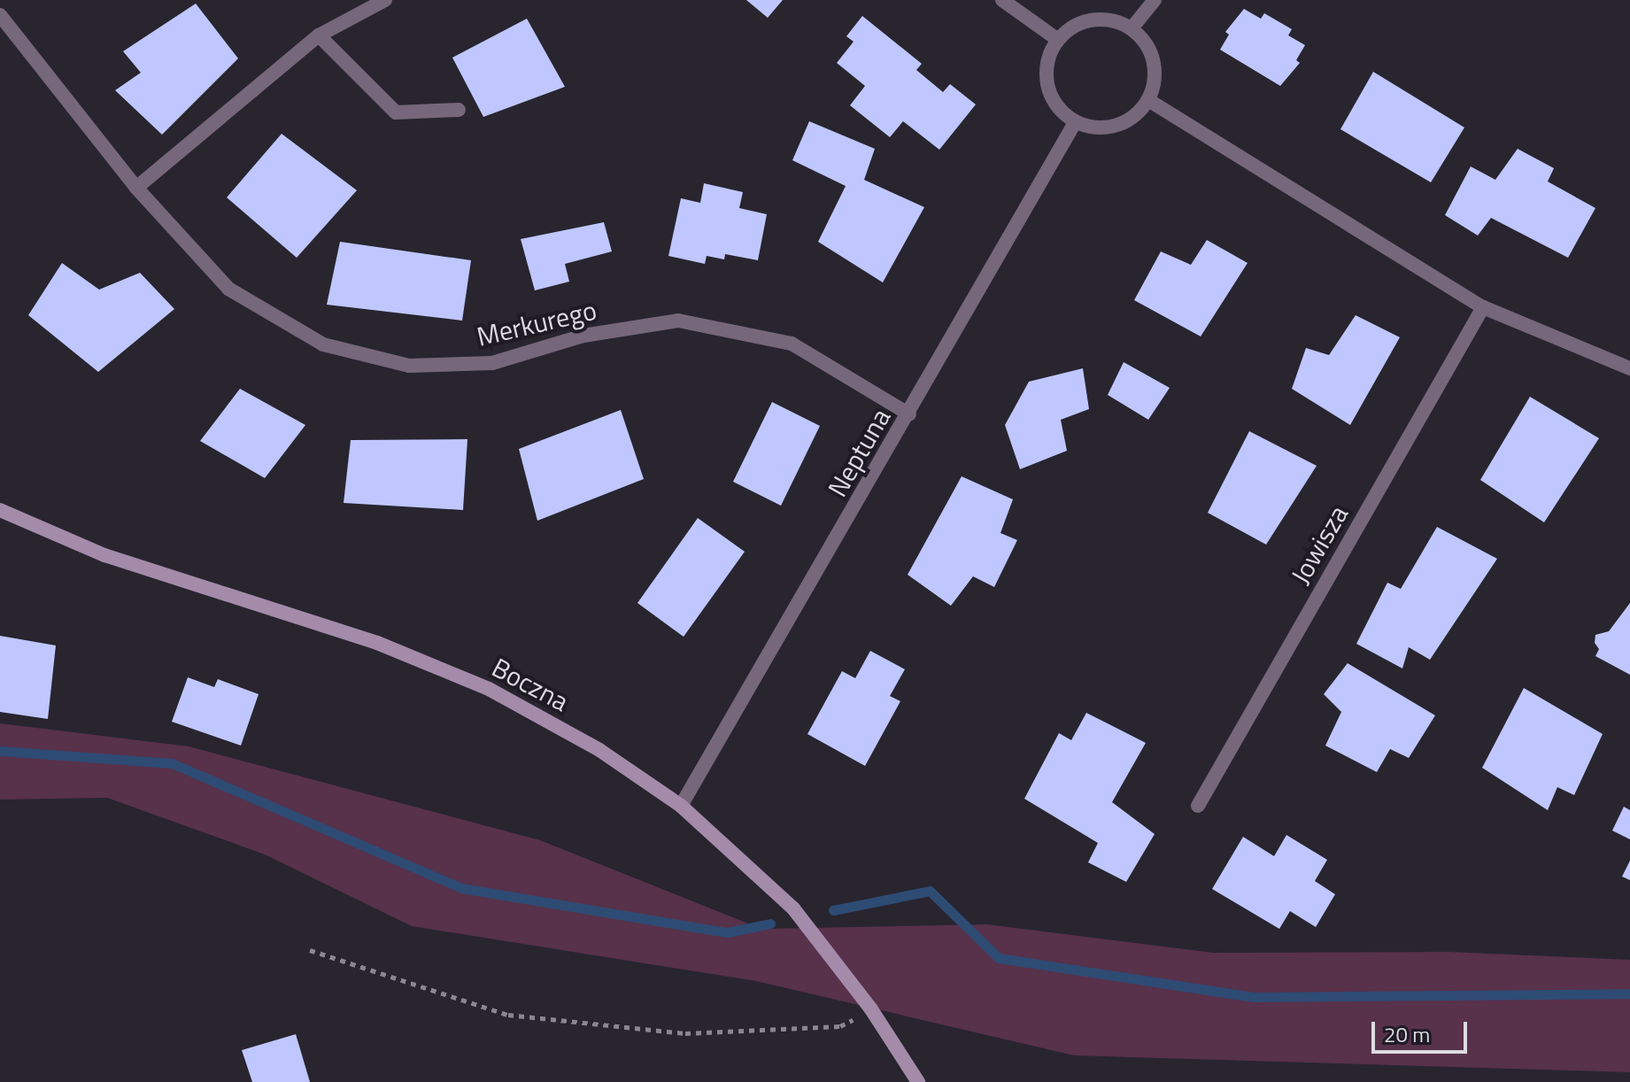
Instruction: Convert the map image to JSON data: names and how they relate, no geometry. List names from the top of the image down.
{
  "streets": {
    "street": [
      "Merkurego",
      "Neptuna",
      "Jowisza",
      "Boczna"
    ]
  },
  "crossings": [
    ["Merkurego", "Neptuna"],
    ["Neptuna", "Boczna"]
  ],
  "scale_bar": "20 m"
}
